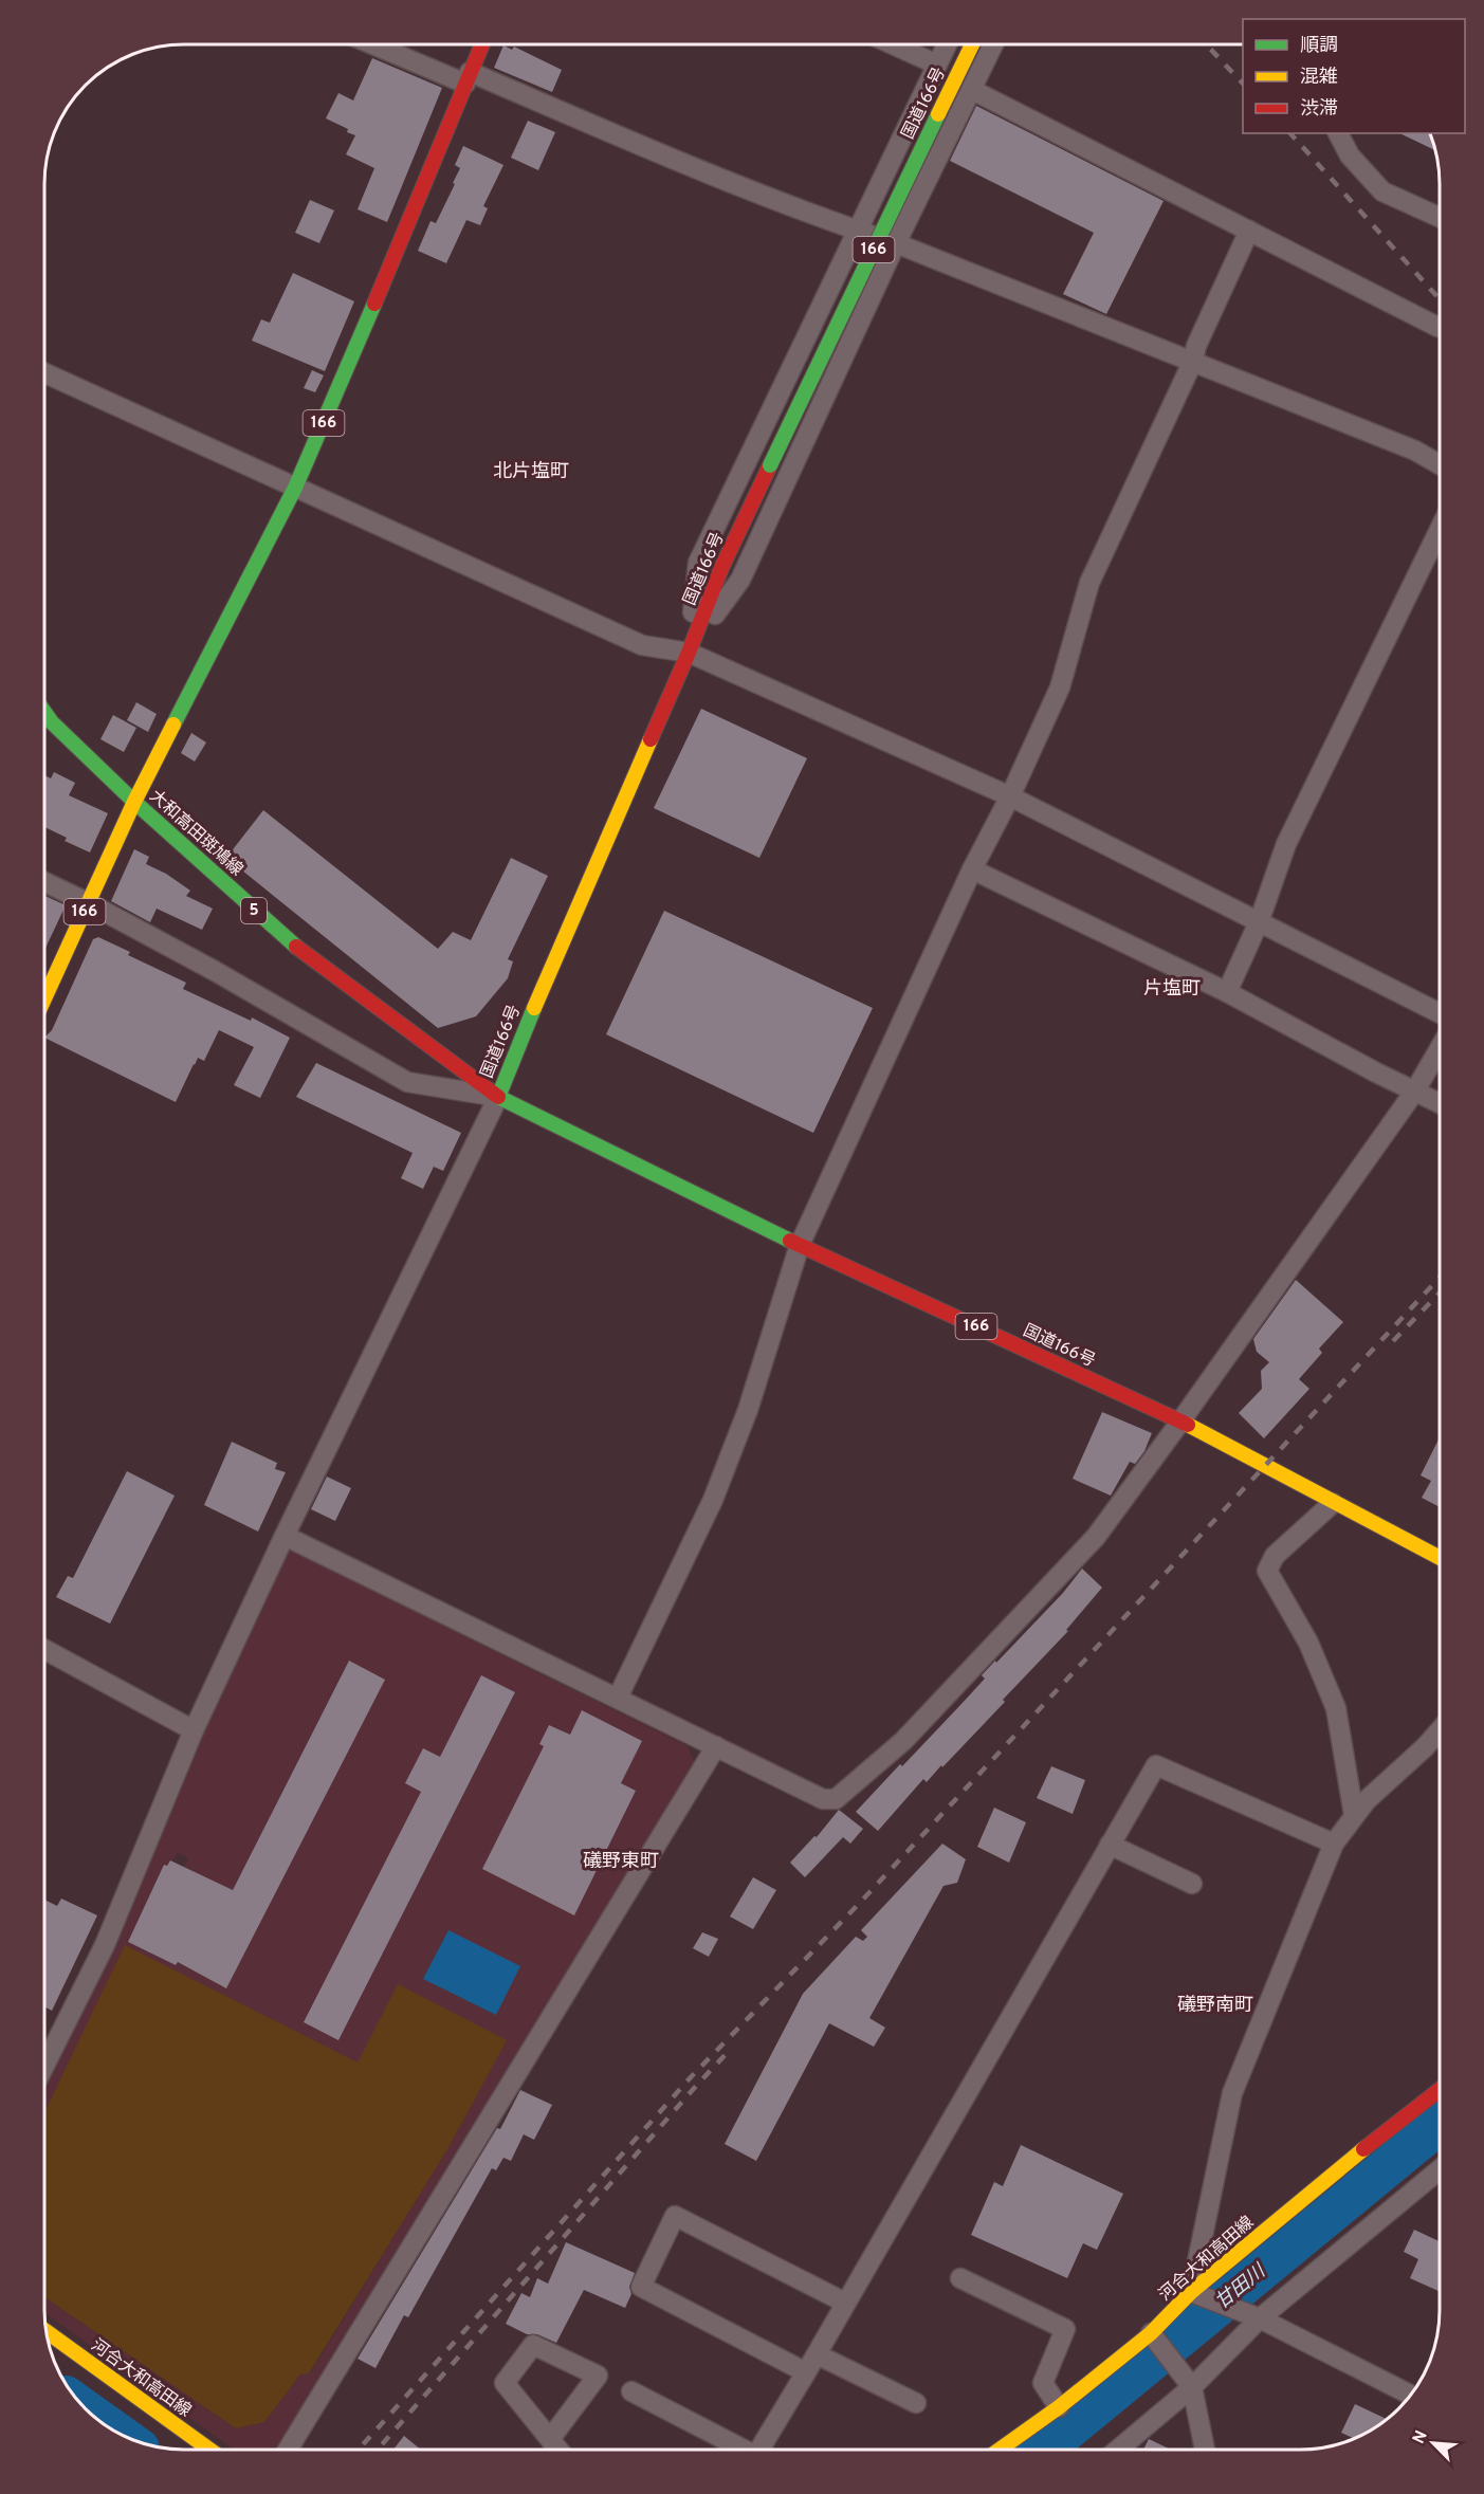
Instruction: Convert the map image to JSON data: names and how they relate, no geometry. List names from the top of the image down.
{
  "streets": {
    "main road": [
      "国道166号",
      "166",
      "大和高田斑鳩線",
      "5",
      "河合大和高田線"
    ]
  },
  "crossings": [
    ["国道166号", "大和高田斑鳩線"],
    ["166", "大和高田斑鳩線"]
  ],
  "districts": [
    "北片塩町",
    "片塩町",
    "礒野東町",
    "礒野南町"
  ],
  "water": ["甘田川"],
  "legend": ["順調", "混雑", "渋滞"],
  "north": "top left"
}
